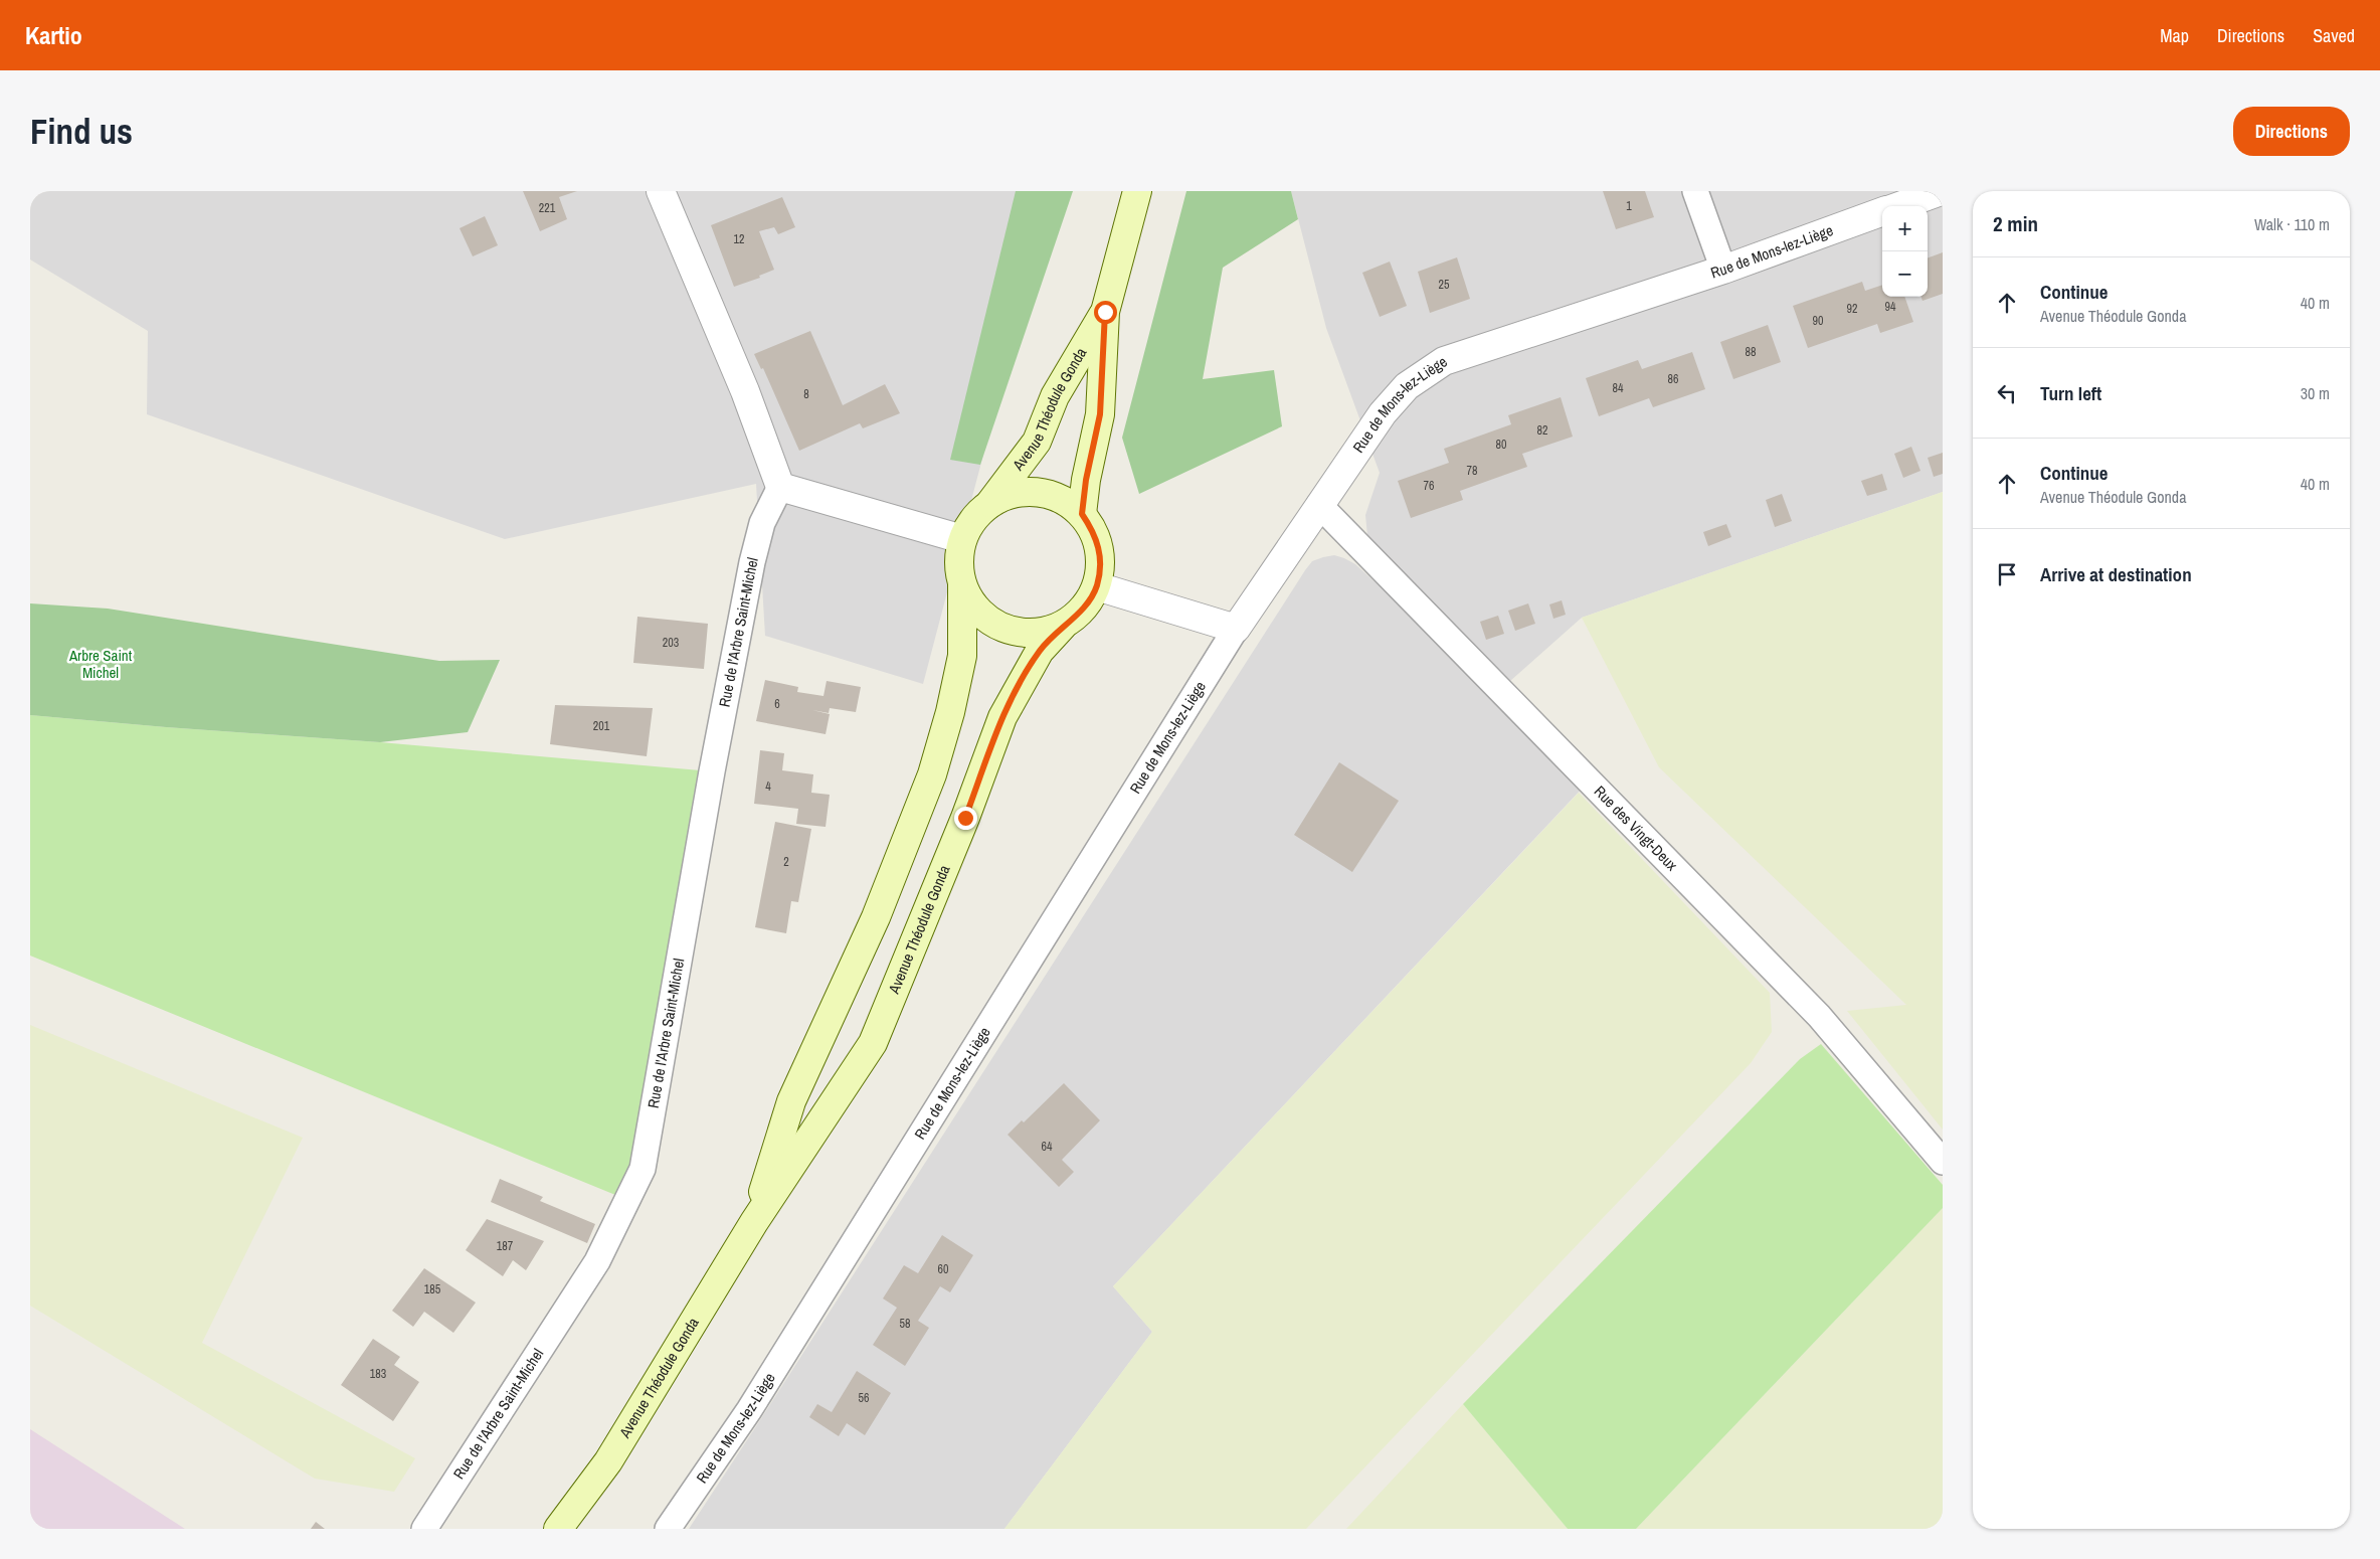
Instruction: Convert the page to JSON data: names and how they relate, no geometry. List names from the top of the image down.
{
  "streets": {
    "main road": ["Avenue Théodule Gonda"],
    "street": ["Rue de Mons-lez-Liège", "Rue de l'Arbre Saint-Michel", "Rue des Vingt-Deux"]
  },
  "crossings": [
    ["Rue de Mons-lez-Liège", "Rue des Vingt-Deux"]
  ],
  "parks": ["Arbre Saint Michel"],
  "house_numbers": [
    "1",
    "221",
    "12",
    "25",
    "94",
    "92",
    "90",
    "88",
    "86",
    "84",
    "8",
    "82",
    "80",
    "78",
    "76",
    "203",
    "6",
    "201",
    "4",
    "2",
    "64",
    "187",
    "60",
    "185",
    "58",
    "183",
    "56"
  ],
  "page": {
    "header": "Kartio",
    "nav": ["Map", "Directions", "Saved"],
    "buttons": "Directions",
    "title": "Find us",
    "heading": ["2 min", "Walk · 110 m"],
    "map_buttons": ["+", "−"],
    "list": [
      ["Continue", "Avenue Théodule Gonda", "40 m"],
      ["Turn left", "30 m"],
      ["Continue", "Avenue Théodule Gonda", "40 m"],
      "Arrive at destination"
    ]
  }
}
